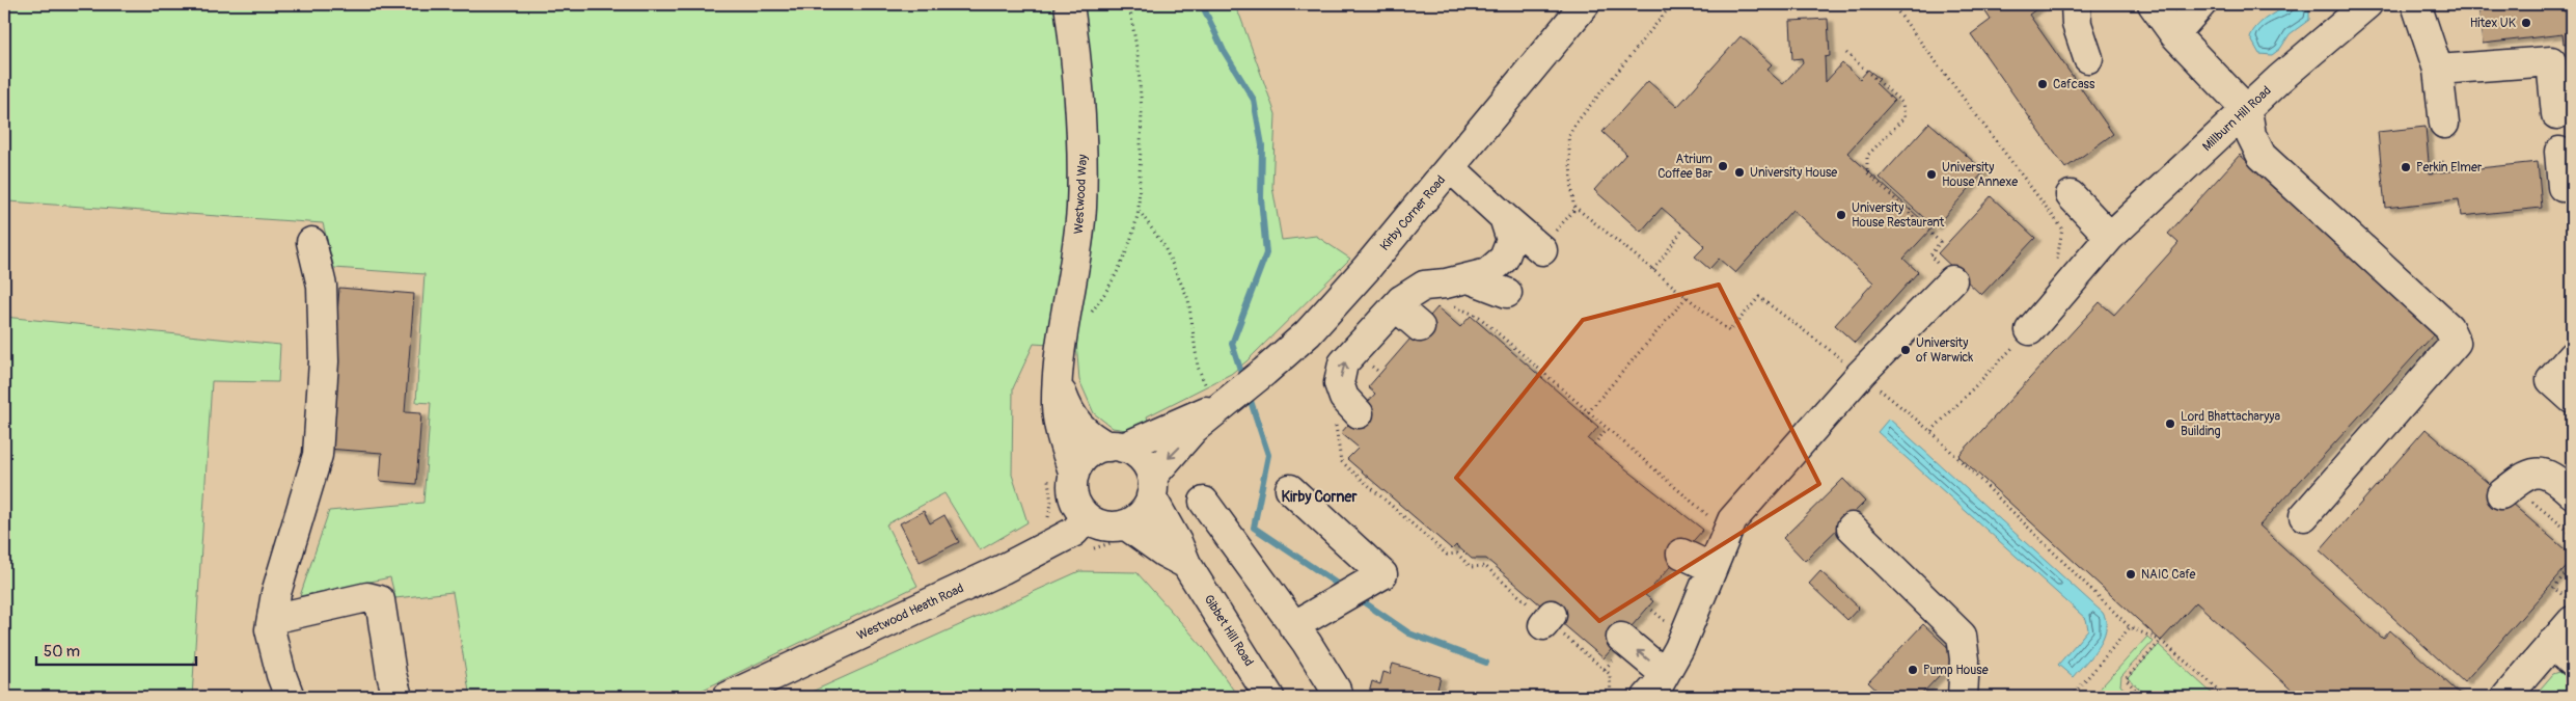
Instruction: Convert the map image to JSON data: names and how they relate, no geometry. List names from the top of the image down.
{
  "streets": {
    "street": [
      "Millburn Hill Road",
      "Westwood Way",
      "Kirby Corner Road",
      "Westwood Heath Road",
      "Gibbet Hill Road"
    ]
  },
  "crossings": [
    ["Westwood Way", "Kirby Corner Road"],
    ["Westwood Way", "Westwood Heath Road"],
    ["Westwood Way", "Gibbet Hill Road"],
    ["Kirby Corner Road", "Westwood Heath Road"],
    ["Kirby Corner Road", "Gibbet Hill Road"],
    ["Westwood Heath Road", "Gibbet Hill Road"]
  ],
  "districts": ["Kirby Corner"],
  "places": [
    "Hitex UK",
    "Cafcass",
    "Atrium Coffee Bar",
    "Perkin Elmer",
    "University House",
    "University House Annexe",
    "University House Restaurant",
    "University of Warwick",
    "Lord Bhattacharyya Building",
    "NAIC Cafe",
    "Pump House"
  ],
  "scale_bar": "50 m"
}
